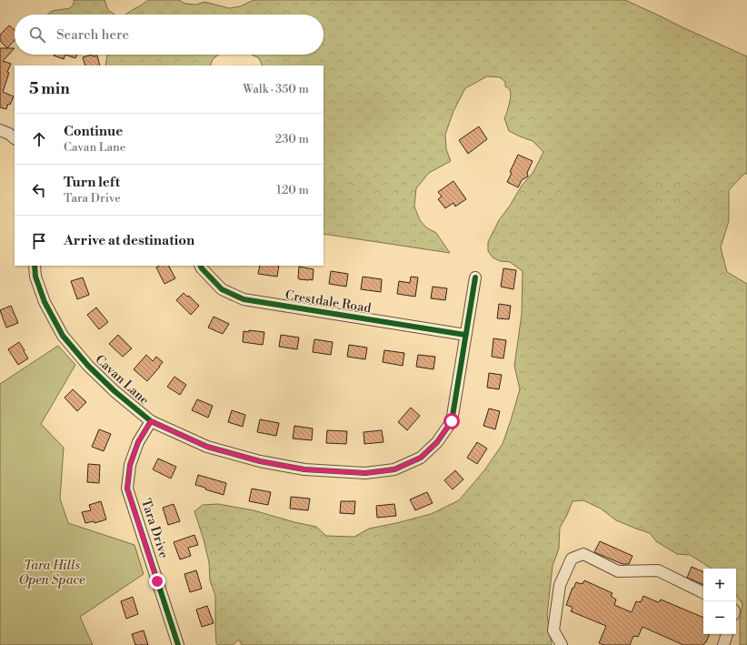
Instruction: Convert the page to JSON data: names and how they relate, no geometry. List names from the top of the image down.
{
  "streets": {
    "street": ["Crestdale Road", "Cavan Lane", "Tara Drive"]
  },
  "crossings": [
    ["Crestdale Road", "Cavan Lane"],
    ["Cavan Lane", "Tara Drive"]
  ],
  "parks": ["Tara Hills Open Space"],
  "page": {
    "search": "Search here",
    "heading": ["5 min", "Walk · 350 m"],
    "list": [
      ["Continue", "Cavan Lane", "230 m"],
      ["Turn left", "Tara Drive", "120 m"],
      "Arrive at destination"
    ],
    "map_buttons": ["+", "−"]
  }
}
